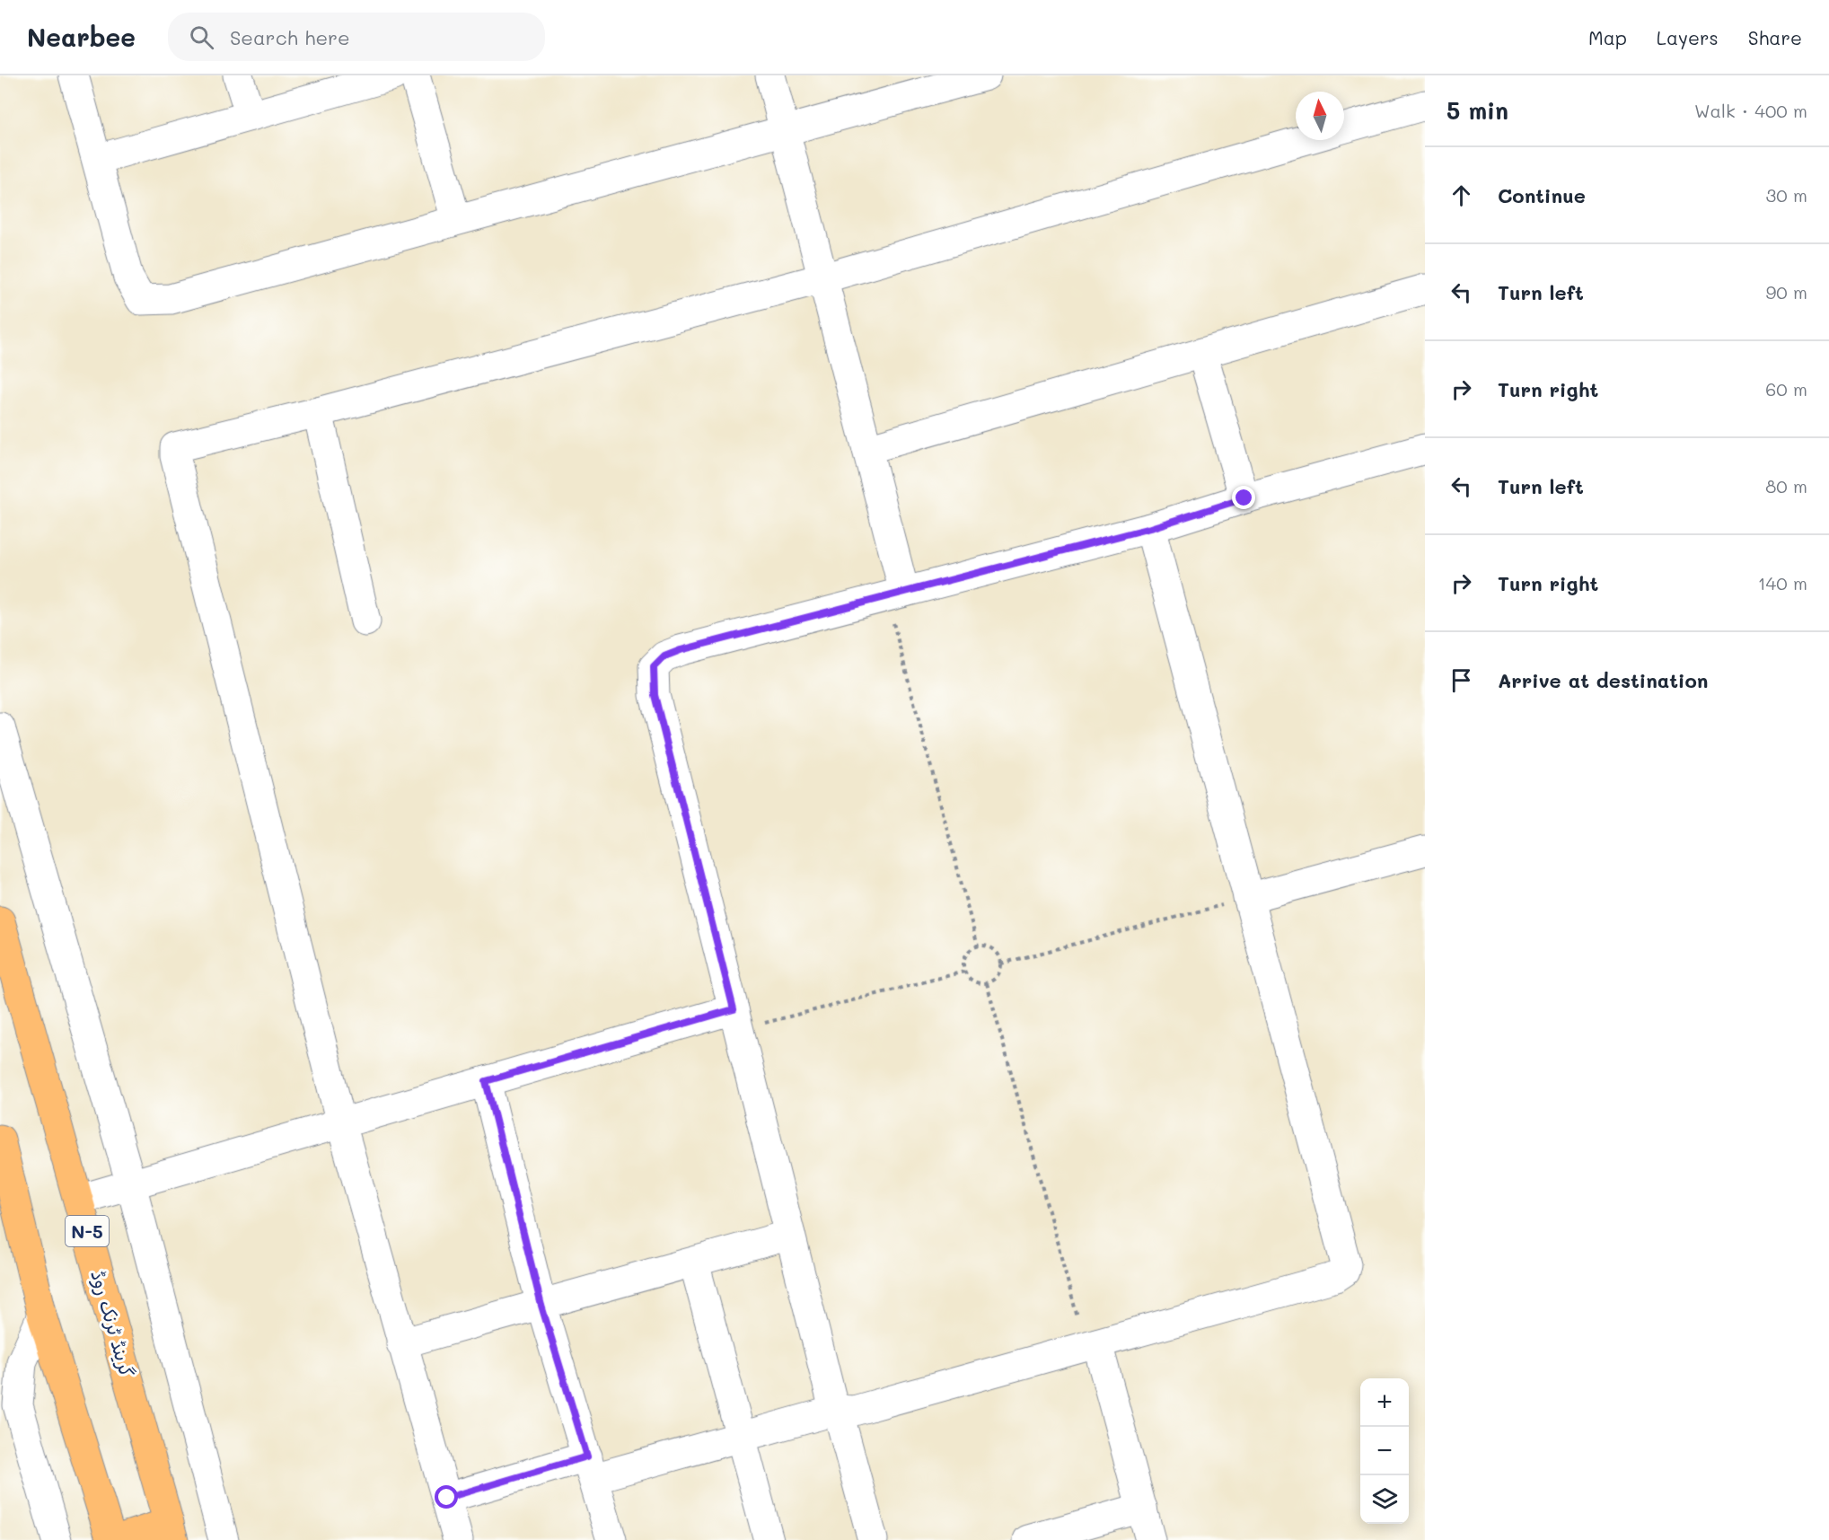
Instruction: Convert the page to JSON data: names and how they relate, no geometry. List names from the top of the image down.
{
  "streets": {
    "highway": ["N-5", "گرینڈ ٹرنک روڈ"]
  },
  "north": "top",
  "page": {
    "header": "Nearbee",
    "search": "Search here",
    "nav": ["Map", "Layers", "Share"],
    "heading": ["5 min", "Walk · 400 m"],
    "list": [
      ["Continue", "30 m"],
      ["Turn left", "90 m"],
      ["Turn right", "60 m"],
      ["Turn left", "80 m"],
      ["Turn right", "140 m"],
      "Arrive at destination"
    ],
    "map_buttons": ["+", "−"]
  }
}
